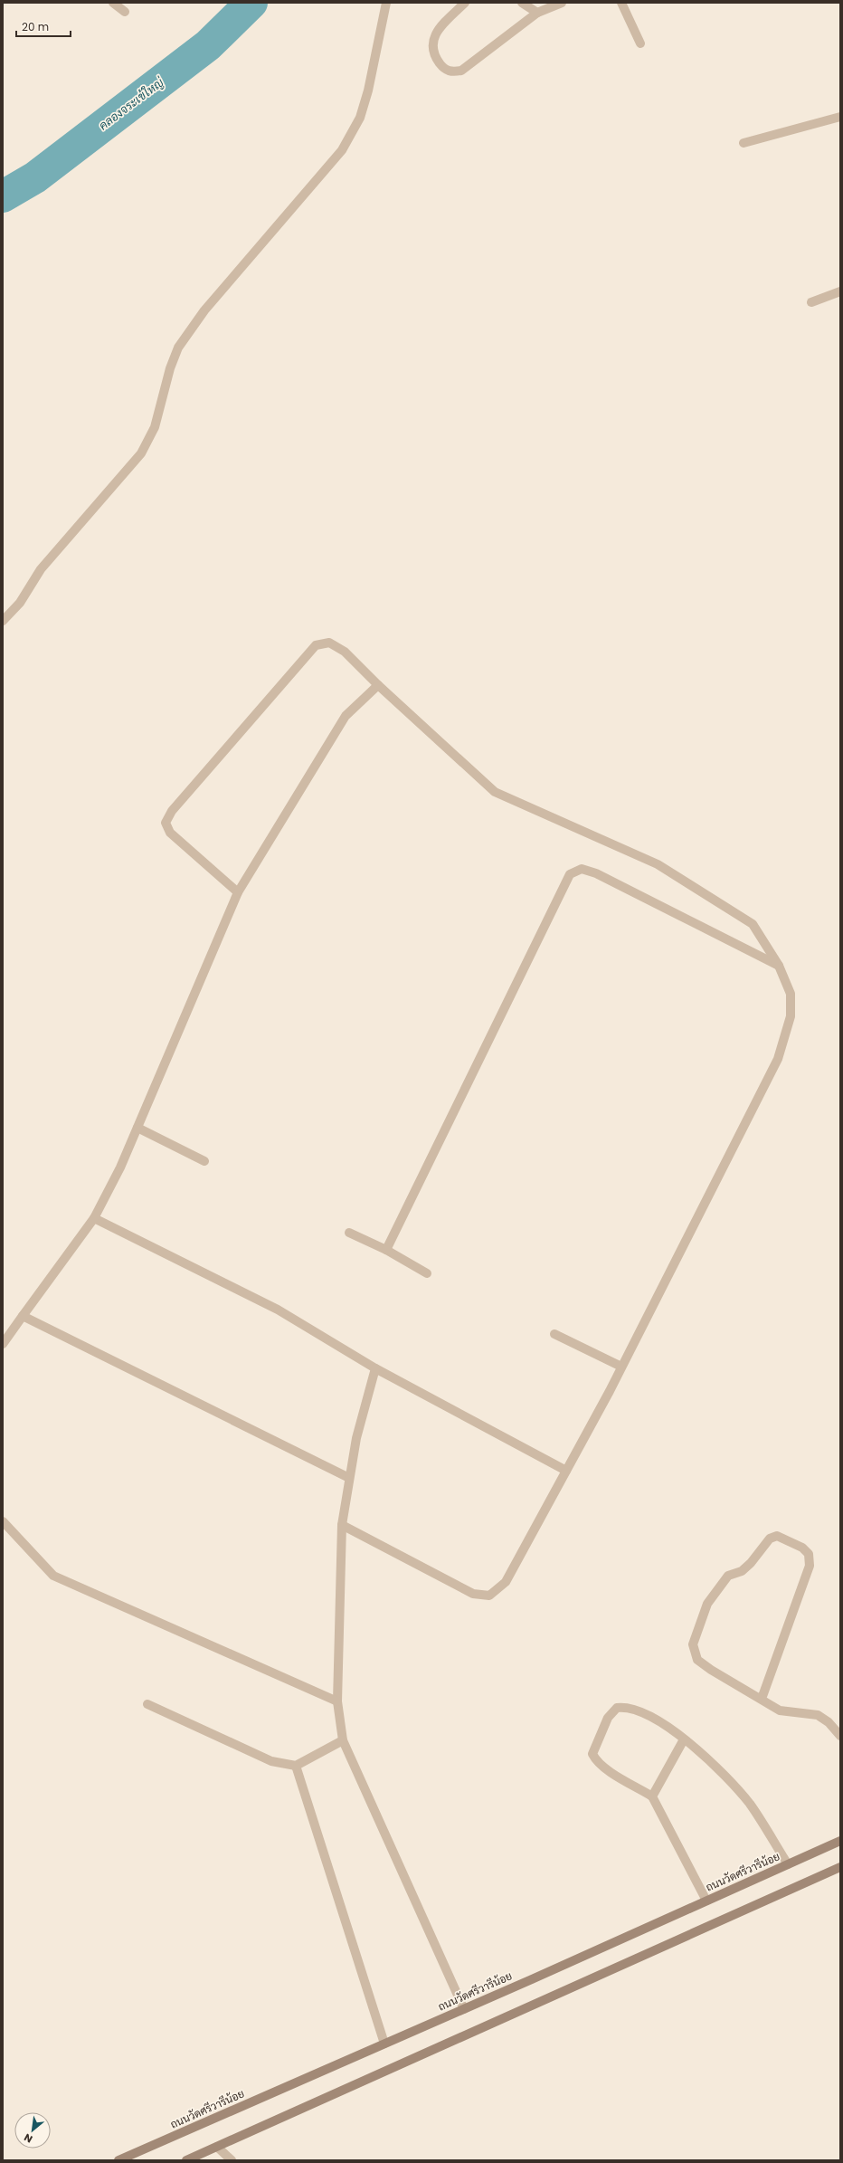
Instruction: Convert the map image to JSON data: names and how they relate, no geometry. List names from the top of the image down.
{
  "streets": {
    "main road": ["ถนนวัดศรีวารีน้อย"]
  },
  "water": ["คลองจระเข้ใหญ่"],
  "scale_bar": "20 m",
  "north": "bottom left"
}
